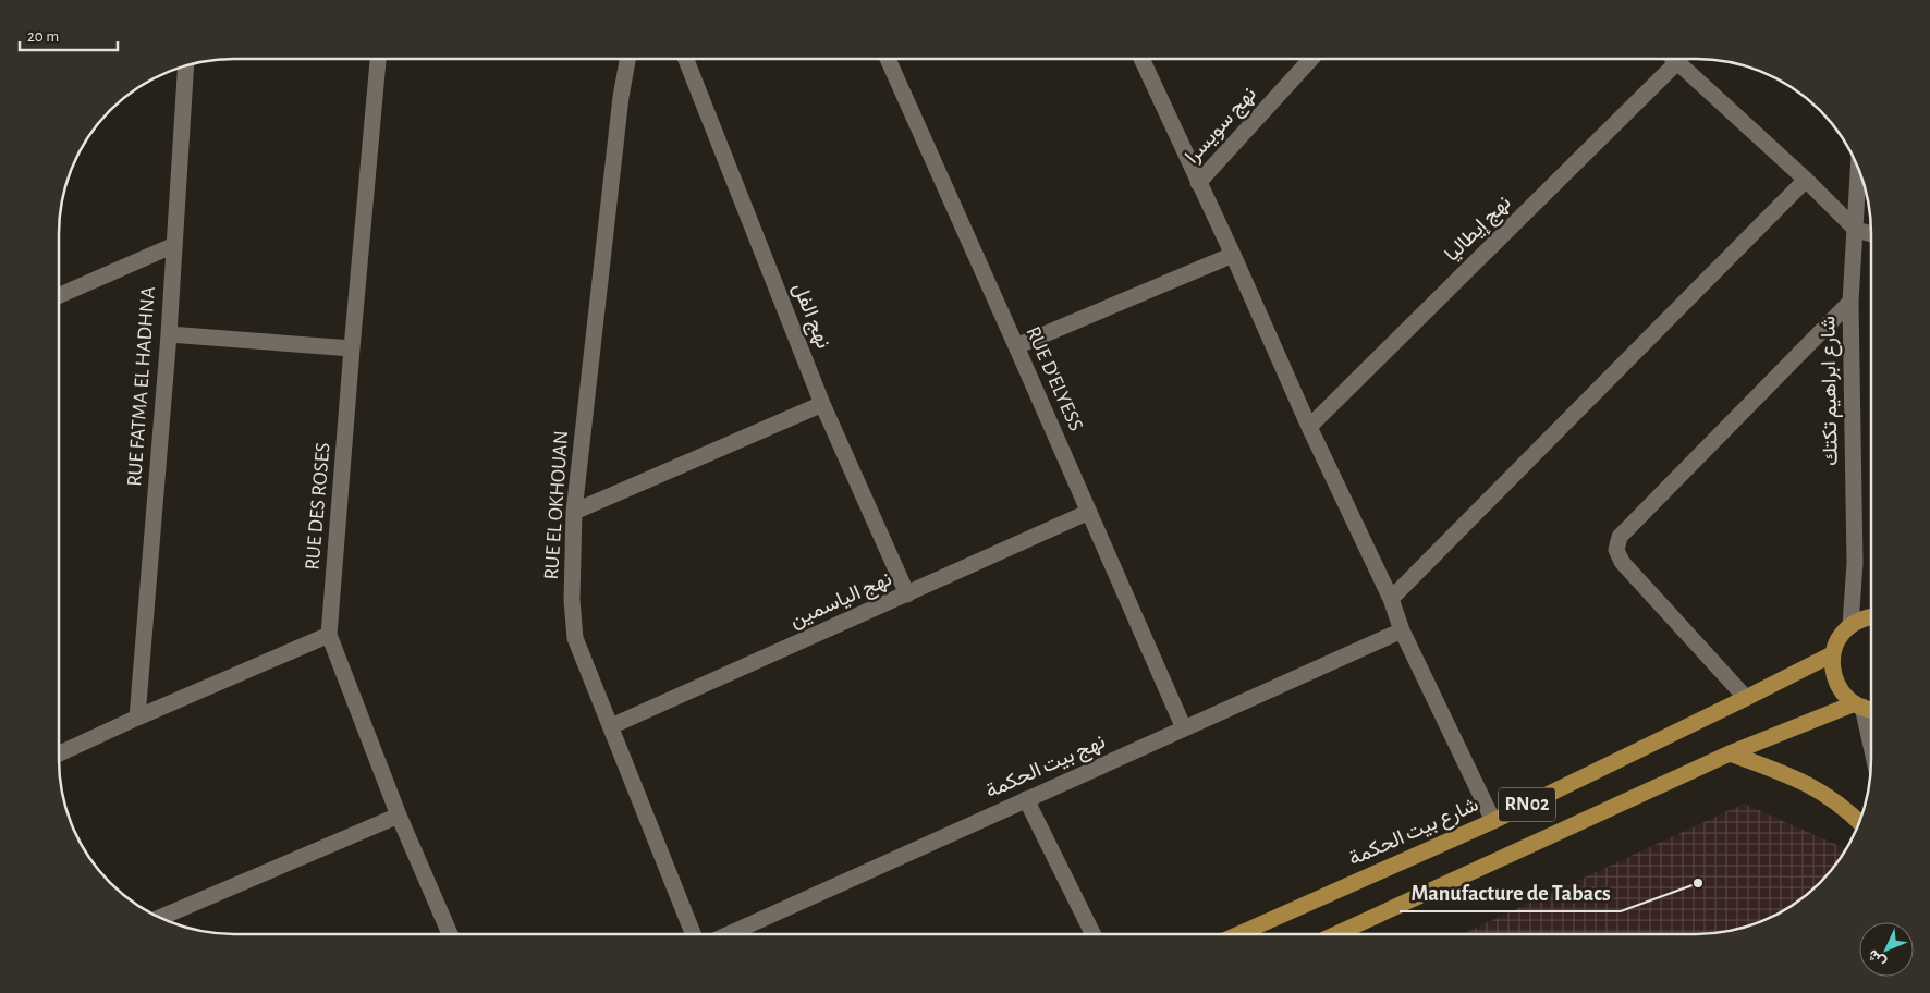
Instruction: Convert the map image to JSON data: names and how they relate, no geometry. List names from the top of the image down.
{
  "streets": {
    "main road": ["RN02", "شارع بيت الحكمة"],
    "street": [
      "نهج سويسرا",
      "نهج إيطاليا",
      "نهج الفل",
      "RUE D'ELYESS",
      "RUE FATMA EL HADHNA",
      "شارع ابراهيم تكتك",
      "RUE EL OKHOUAN",
      "RUE DES ROSES",
      "نهج الياسمين",
      "نهج بيت الحكمة"
    ]
  },
  "crossings": [
    ["نهج الفل", "نهج الياسمين"],
    ["RUE D'ELYESS", "نهج الياسمين"],
    ["RUE D'ELYESS", "نهج بيت الحكمة"],
    ["RUE EL OKHOUAN", "نهج الياسمين"]
  ],
  "places": ["Manufacture de Tabacs"],
  "scale_bar": "20 m",
  "north": "bottom left"
}
